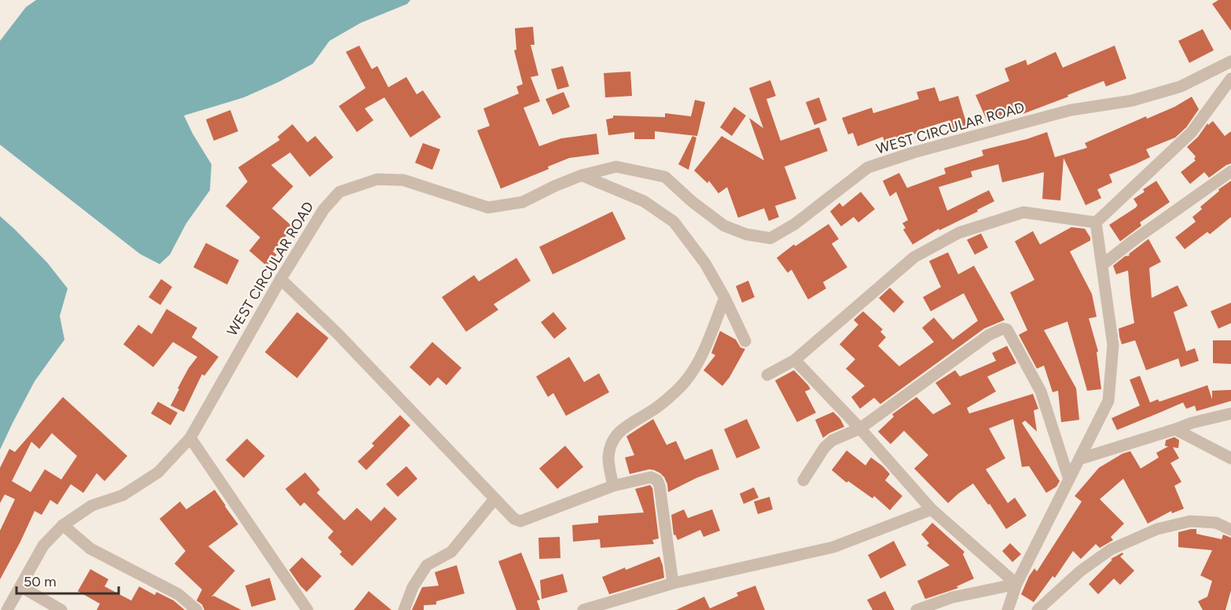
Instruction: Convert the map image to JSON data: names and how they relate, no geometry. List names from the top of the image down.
{
  "streets": {
    "street": ["WEST CIRCULAR ROAD"]
  },
  "scale_bar": "50 m"
}
